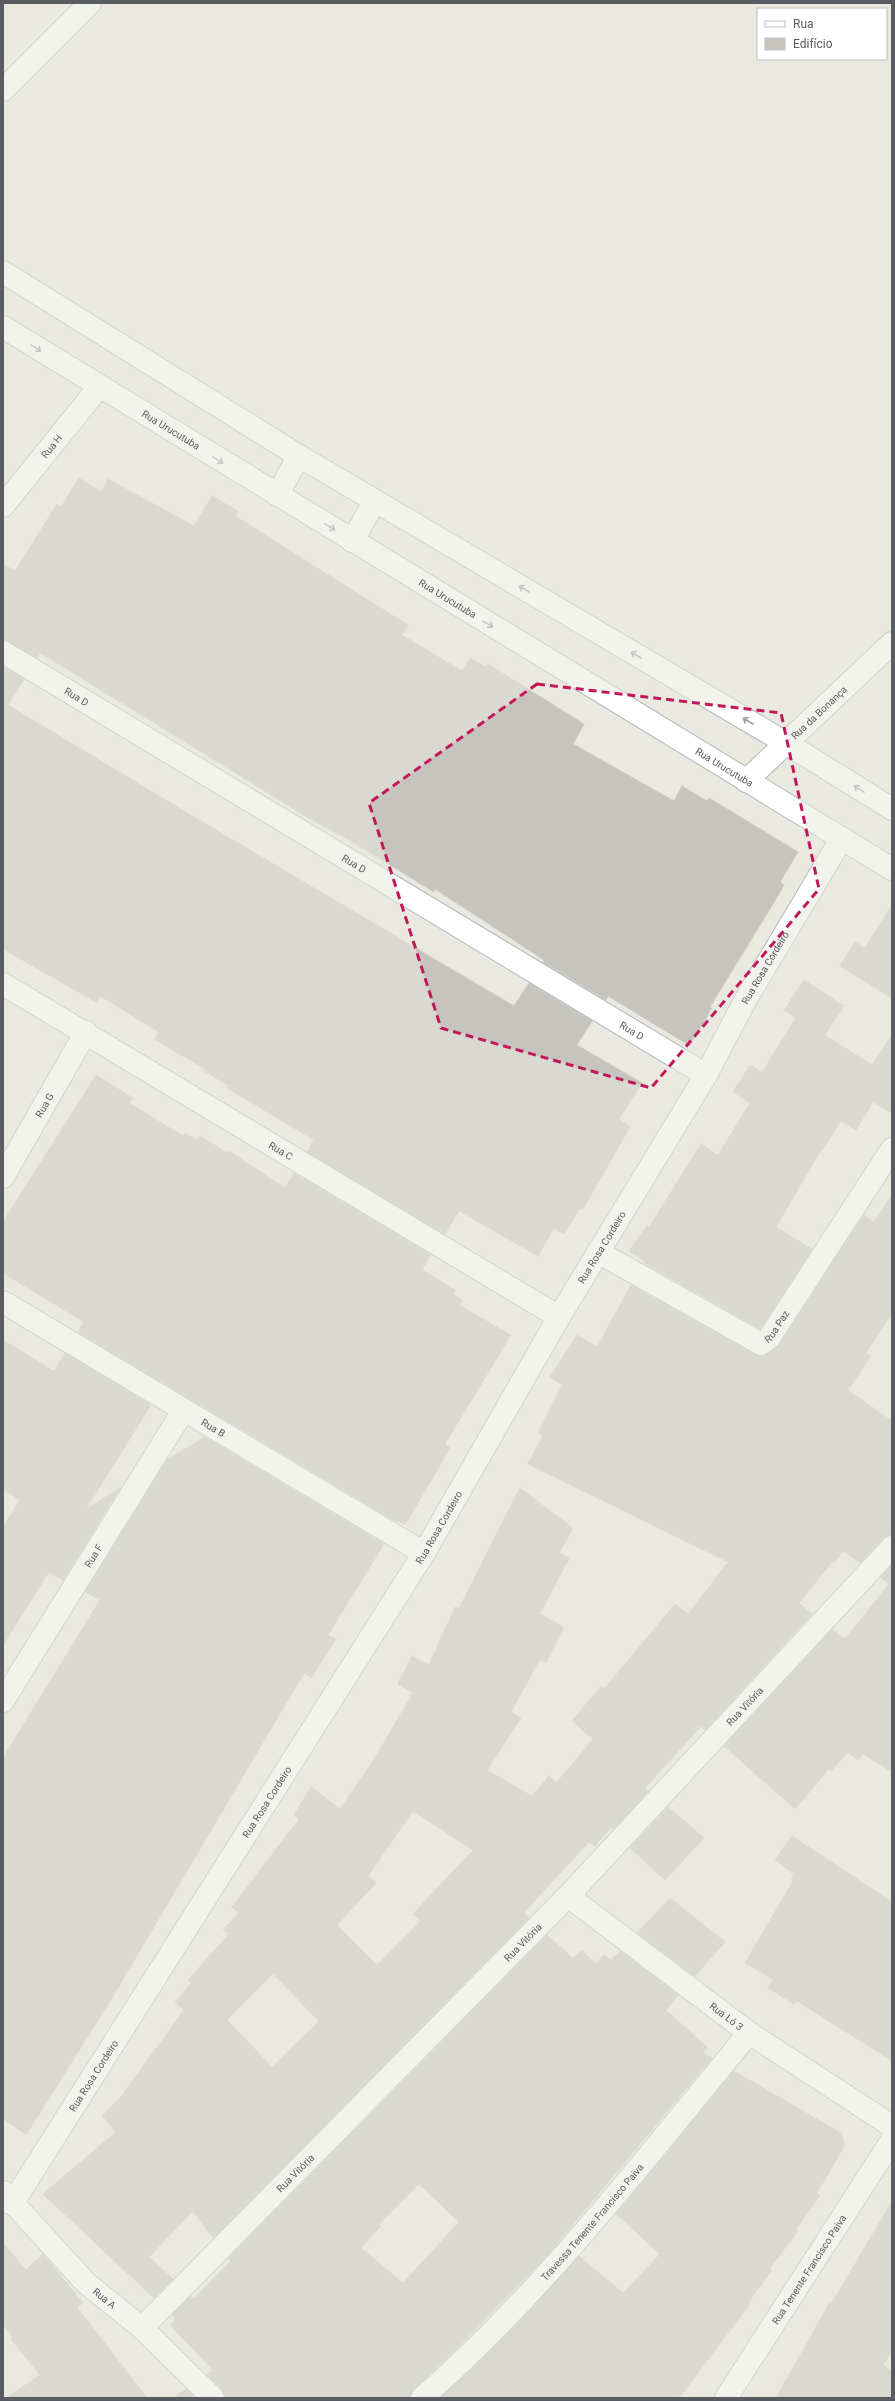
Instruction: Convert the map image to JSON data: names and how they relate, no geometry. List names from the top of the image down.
{
  "streets": {
    "street": [
      "Rua Urucutuba",
      "Rua H",
      "Rua D",
      "Rua da Bonança",
      "Rua Rosa Cordeiro",
      "Rua G",
      "Rua C",
      "Rua Paz",
      "Rua B",
      "Rua F",
      "Rua Vitória",
      "Rua Ló 3",
      "Travessa Tenente Francisco Paiva",
      "Rua Tenente Francisco Paiva",
      "Rua A"
    ]
  },
  "crossings": [
    ["Rua Urucutuba", "Rua H"],
    ["Rua Urucutuba", "Rua da Bonança"],
    ["Rua Urucutuba", "Rua Rosa Cordeiro"],
    ["Rua D", "Rua Rosa Cordeiro"],
    ["Rua Rosa Cordeiro", "Rua C"],
    ["Rua Rosa Cordeiro", "Rua Paz"],
    ["Rua Rosa Cordeiro", "Rua B"],
    ["Rua Rosa Cordeiro", "Rua A"],
    ["Rua G", "Rua C"],
    ["Rua B", "Rua F"],
    ["Rua Vitória", "Rua Ló 3"],
    ["Rua Vitória", "Rua A"],
    ["Rua Ló 3", "Travessa Tenente Francisco Paiva"]
  ],
  "legend": ["Rua", "Edifício"]
}
